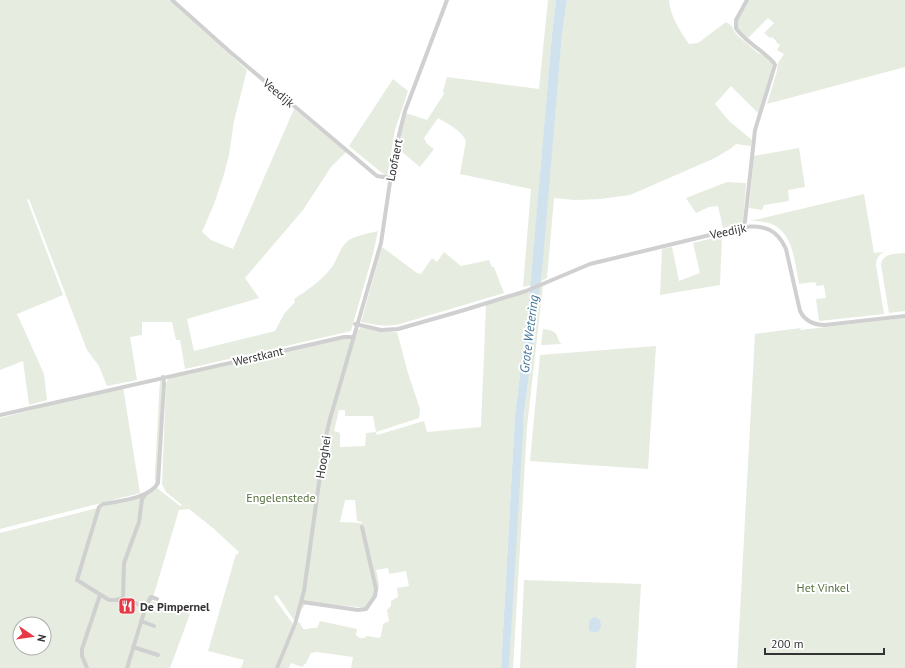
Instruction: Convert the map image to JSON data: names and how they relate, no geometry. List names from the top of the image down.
{
  "streets": {
    "street": [
      "Veedijk",
      "Loofaert",
      "Werstkant",
      "Hooghei"
    ]
  },
  "crossings": [
    ["Veedijk", "Loofaert"],
    ["Loofaert", "Werstkant"],
    ["Loofaert", "Hooghei"],
    ["Werstkant", "Hooghei"]
  ],
  "water": ["Grote Wetering"],
  "parks": ["Engelenstede", "Het Vinkel"],
  "places": {
    "restaurant": ["De Pimpernel"]
  },
  "scale_bar": "200 m",
  "north": "right"
}
